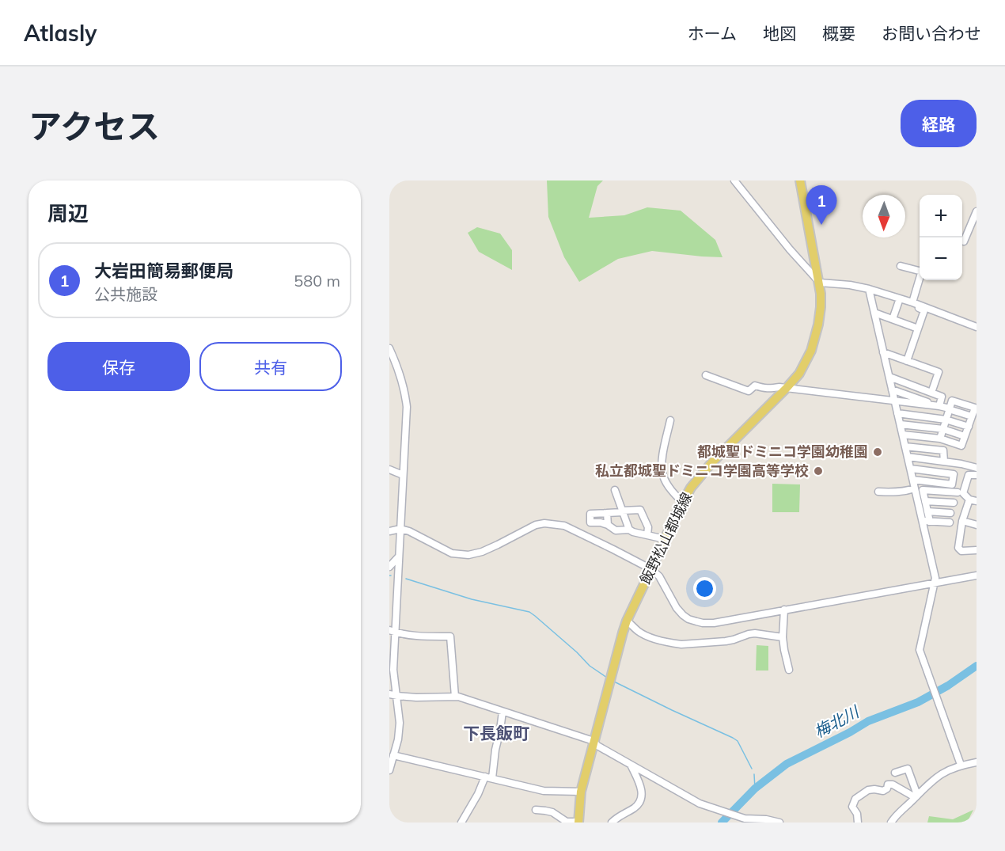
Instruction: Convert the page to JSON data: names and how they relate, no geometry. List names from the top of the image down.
{
  "streets": {
    "main road": ["飯野松山都城線"]
  },
  "districts": ["下長飯町"],
  "water": ["梅北川"],
  "places": ["都城聖ドミニコ学園幼稚園", "私立都城聖ドミニコ学園高等学校"],
  "north": "bottom",
  "page": {
    "header": "Atlasly",
    "nav": [
      "ホーム",
      "地図",
      "概要",
      "お問い合わせ"
    ],
    "title": "アクセス",
    "buttons": [
      "経路",
      ["保存", "共有"]
    ],
    "heading": "周辺",
    "pins": "1",
    "map_buttons": ["+", "−"],
    "list": [
      {
        "mark": "1",
        "name": "大岩田簡易郵便局",
        "note": "公共施設",
        "value": "580 m"
      }
    ]
  }
}
